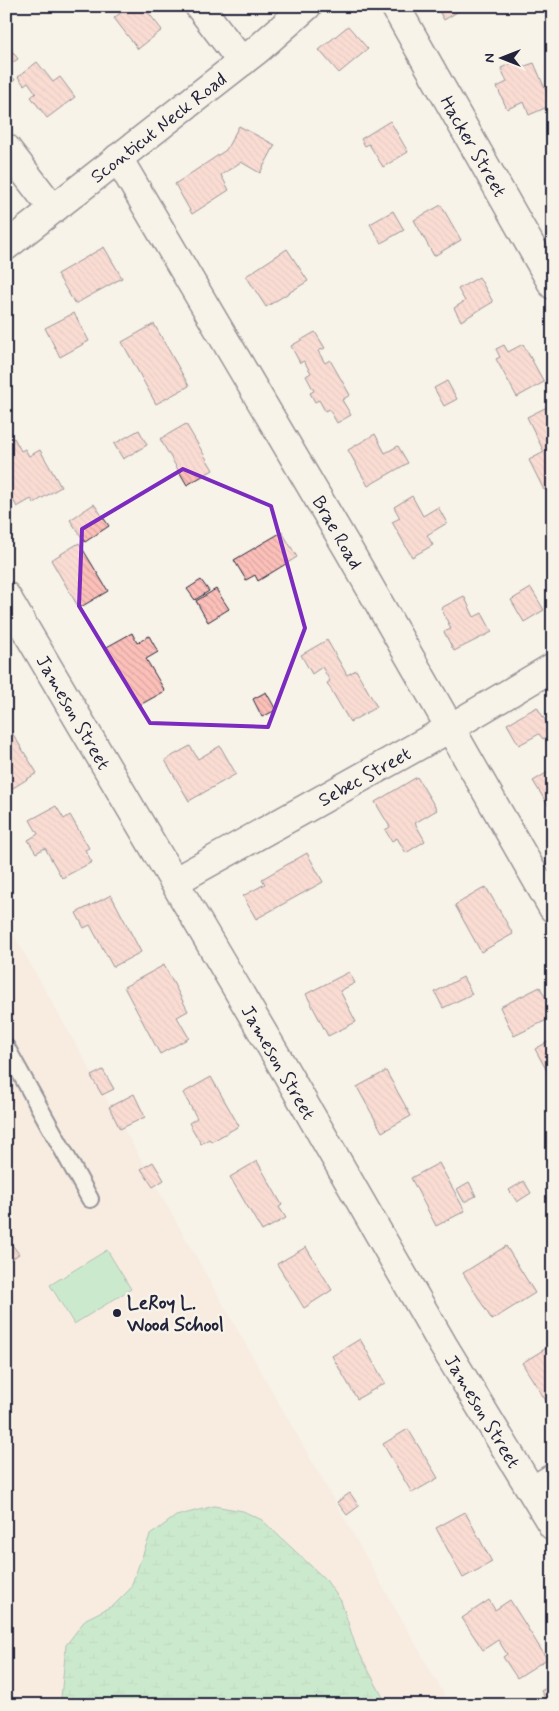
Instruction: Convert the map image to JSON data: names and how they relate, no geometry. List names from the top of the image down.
{
  "streets": {
    "street": [
      "Sconticut Neck Road",
      "Hacker Street",
      "Brae Road",
      "Jameson Street",
      "Sebec Street"
    ]
  },
  "crossings": [
    ["Sconticut Neck Road", "Brae Road"],
    ["Brae Road", "Sebec Street"],
    ["Jameson Street", "Sebec Street"]
  ],
  "places": ["LeRoy L. Wood School"],
  "north": "left"
}
